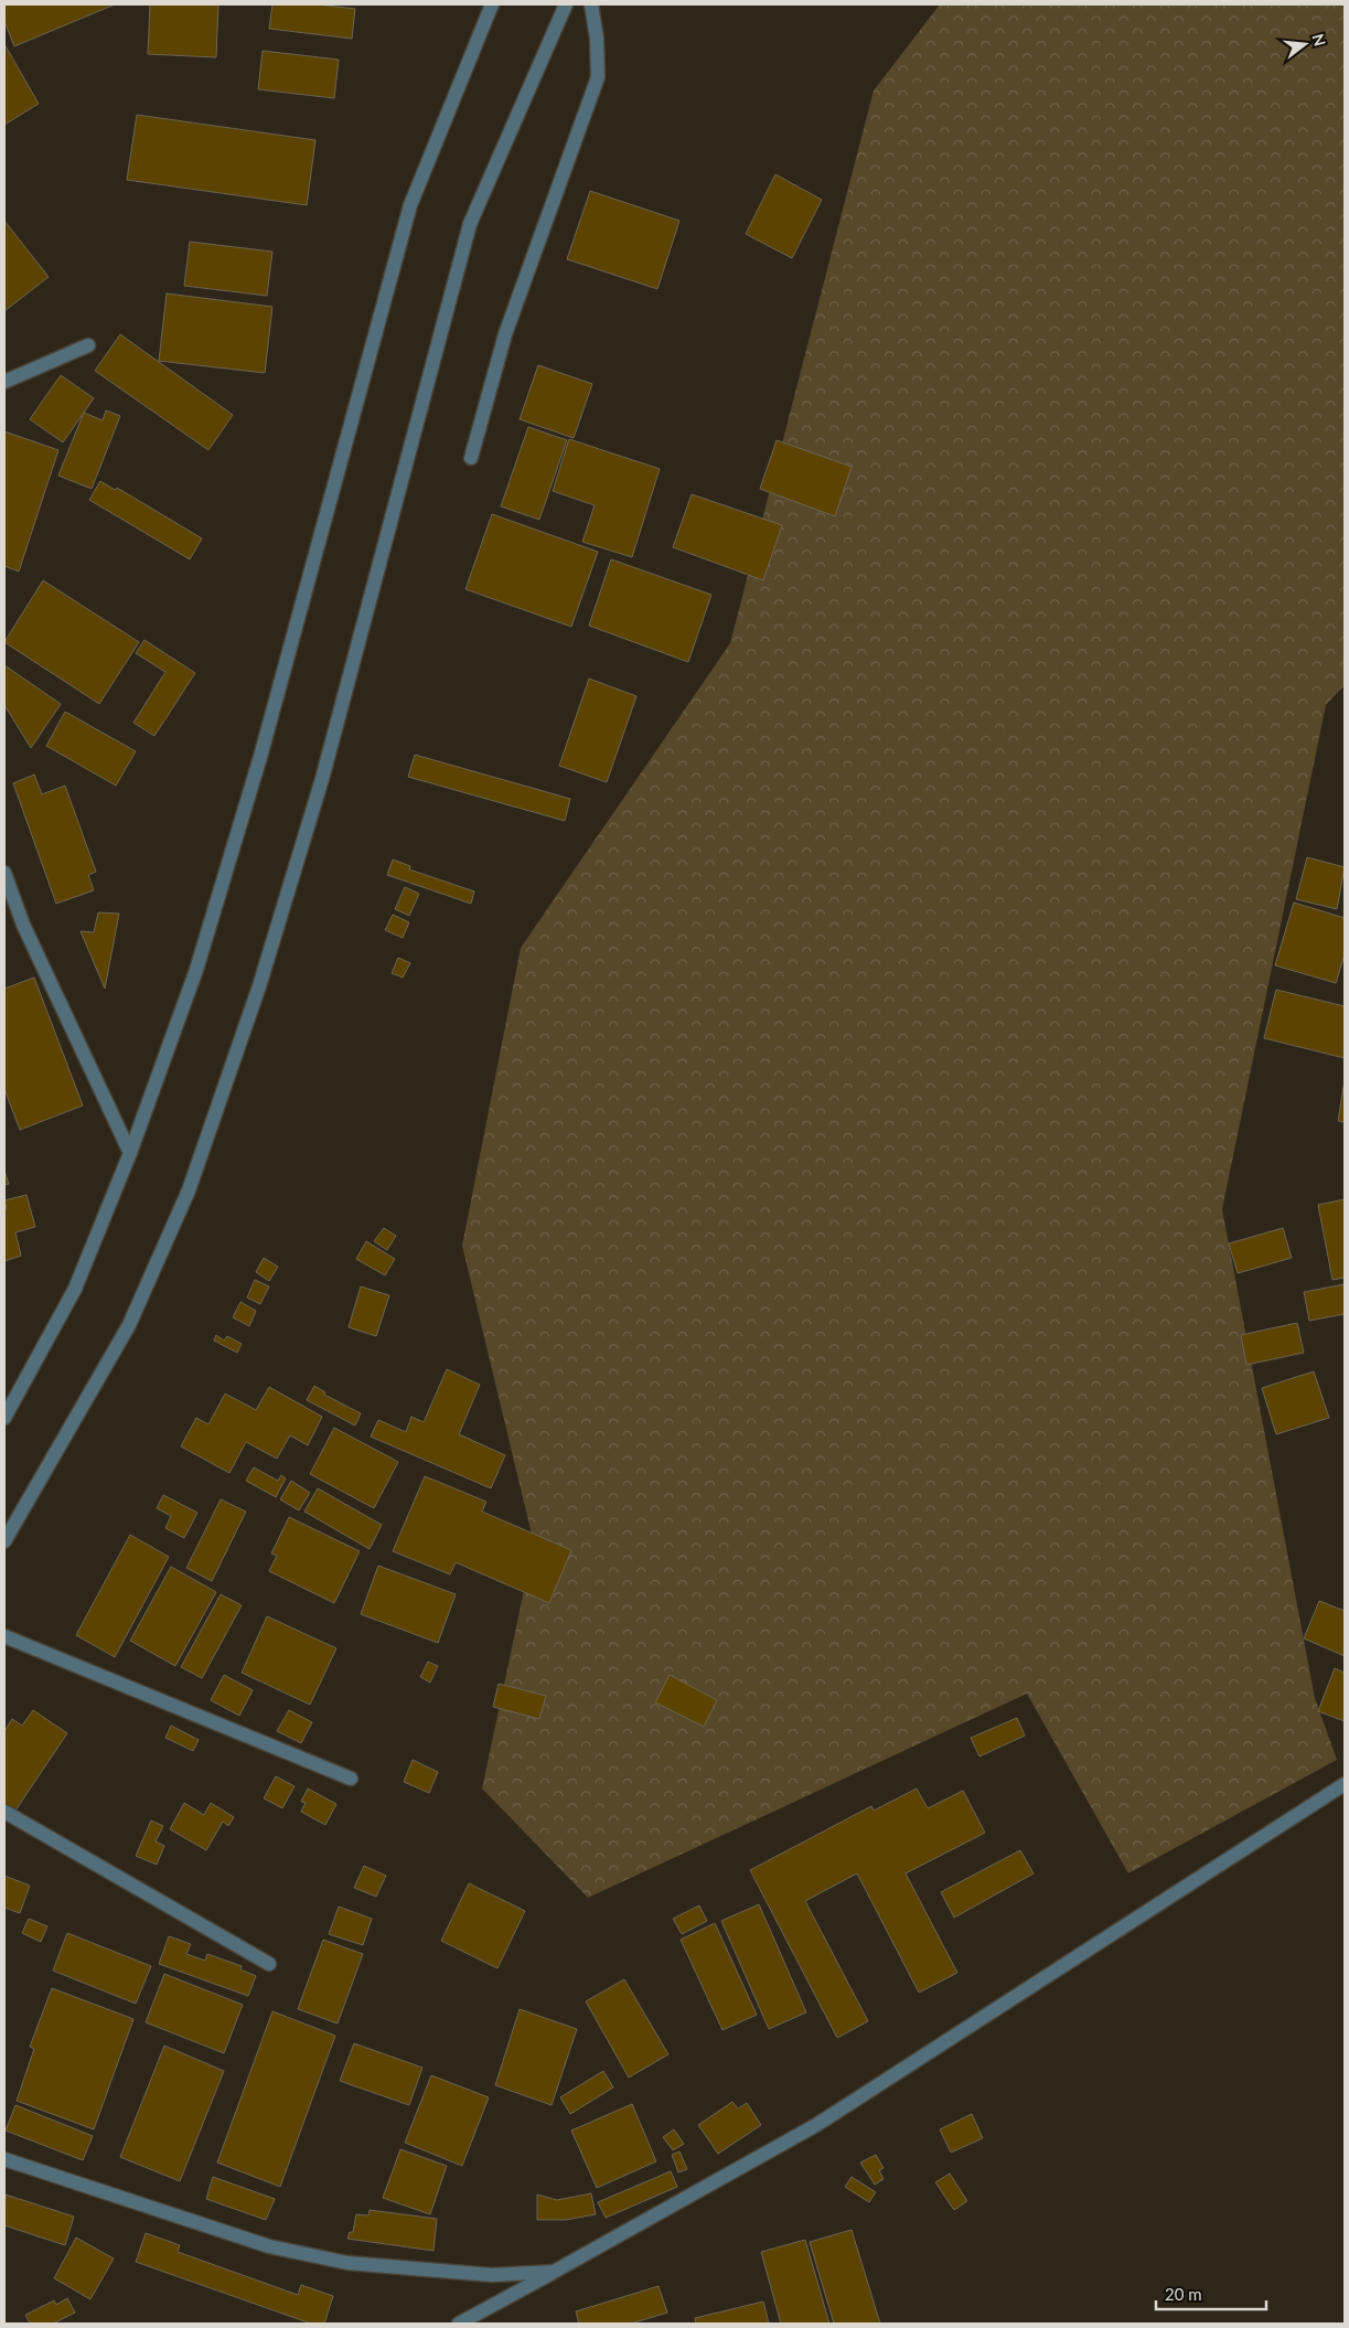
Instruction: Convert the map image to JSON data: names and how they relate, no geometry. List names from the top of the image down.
{
  "scale_bar": "20 m",
  "north": "right"
}
